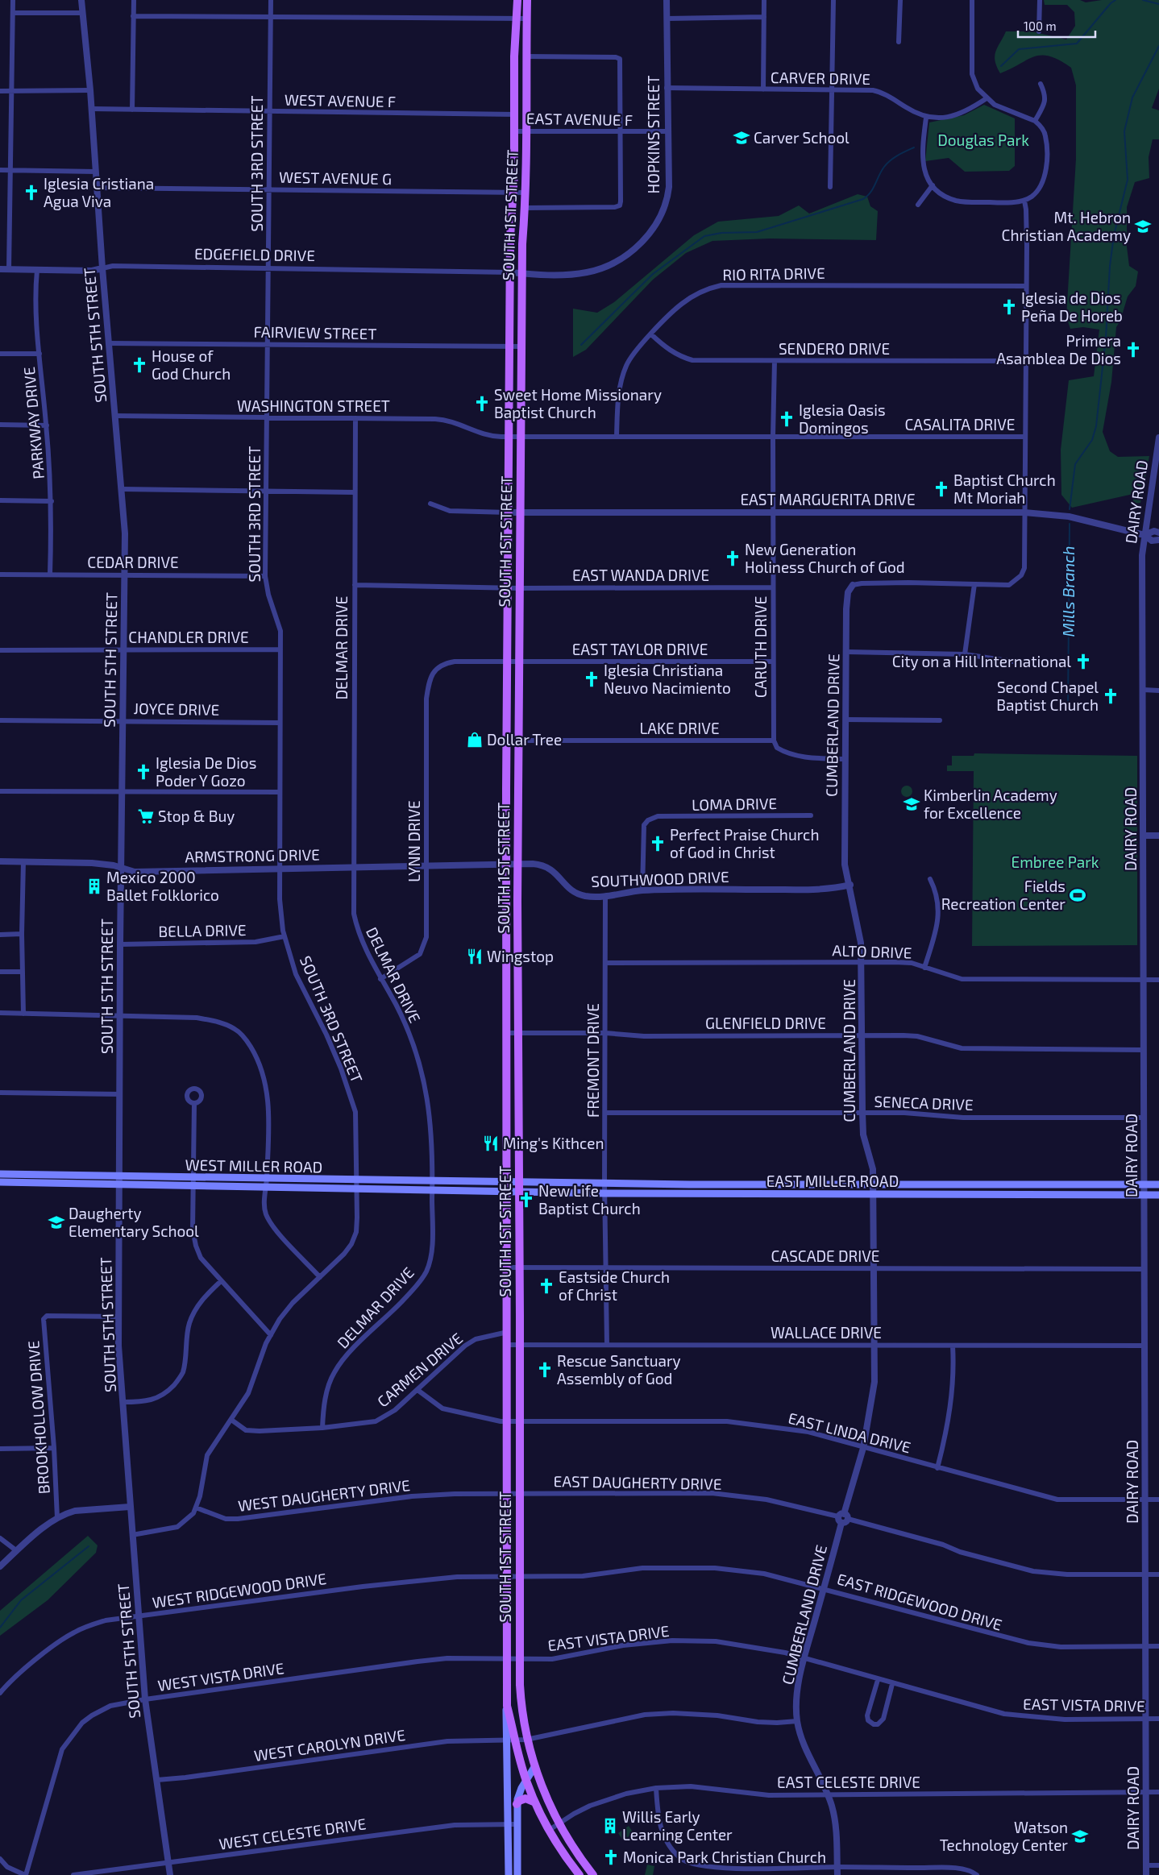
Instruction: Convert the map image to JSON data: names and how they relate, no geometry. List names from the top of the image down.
{
  "streets": {
    "main road": ["SOUTH 1ST STREET", "WEST MILLER ROAD", "EAST MILLER ROAD"],
    "street": [
      "CARVER DRIVE",
      "WEST AVENUE F",
      "EAST AVENUE F",
      "HOPKINS STREET",
      "SOUTH 3RD STREET",
      "WEST AVENUE G",
      "EDGEFIELD DRIVE",
      "RIO RITA DRIVE",
      "FAIRVIEW STREET",
      "SOUTH 5TH STREET",
      "SENDERO DRIVE",
      "WASHINGTON STREET",
      "PARKWAY DRIVE",
      "CASALITA DRIVE",
      "EAST MARGUERITA DRIVE",
      "DAIRY ROAD",
      "CEDAR DRIVE",
      "EAST WANDA DRIVE",
      "CHANDLER DRIVE",
      "CARUTH DRIVE",
      "DELMAR DRIVE",
      "EAST TAYLOR DRIVE",
      "JOYCE DRIVE",
      "CUMBERLAND DRIVE",
      "LAKE DRIVE",
      "LOMA DRIVE",
      "LYNN DRIVE",
      "ARMSTRONG DRIVE",
      "SOUTHWOOD DRIVE",
      "BELLA DRIVE",
      "ALTO DRIVE",
      "GLENFIELD DRIVE",
      "FREMONT DRIVE",
      "SENECA DRIVE",
      "CASCADE DRIVE",
      "WALLACE DRIVE",
      "CARMEN DRIVE",
      "BROOKHOLLOW DRIVE",
      "EAST LINDA DRIVE",
      "EAST DAUGHERTY DRIVE",
      "WEST DAUGHERTY DRIVE",
      "WEST RIDGEWOOD DRIVE",
      "EAST RIDGEWOOD DRIVE",
      "EAST VISTA DRIVE",
      "WEST VISTA DRIVE",
      "WEST CAROLYN DRIVE",
      "EAST CELESTE DRIVE",
      "WEST CELESTE DRIVE"
    ]
  },
  "crossings": [
    ["CARVER DRIVE", "HOPKINS STREET"],
    ["WEST AVENUE F", "SOUTH 3RD STREET"],
    ["WEST AVENUE F", "SOUTH 1ST STREET"],
    ["WEST AVENUE F", "SOUTH 5TH STREET"],
    ["EAST AVENUE F", "HOPKINS STREET"],
    ["EAST AVENUE F", "SOUTH 1ST STREET"],
    ["HOPKINS STREET", "SOUTH 1ST STREET"],
    ["HOPKINS STREET", "EDGEFIELD DRIVE"],
    ["SOUTH 3RD STREET", "WEST AVENUE G"],
    ["SOUTH 3RD STREET", "EDGEFIELD DRIVE"],
    ["SOUTH 3RD STREET", "FAIRVIEW STREET"],
    ["SOUTH 3RD STREET", "WASHINGTON STREET"],
    ["SOUTH 3RD STREET", "CEDAR DRIVE"],
    ["SOUTH 3RD STREET", "CHANDLER DRIVE"],
    ["SOUTH 3RD STREET", "JOYCE DRIVE"],
    ["SOUTH 3RD STREET", "ARMSTRONG DRIVE"],
    ["SOUTH 3RD STREET", "BELLA DRIVE"],
    ["SOUTH 3RD STREET", "WEST MILLER ROAD"],
    ["SOUTH 3RD STREET", "CARMEN DRIVE"],
    ["SOUTH 3RD STREET", "WEST DAUGHERTY DRIVE"],
    ["WEST AVENUE G", "SOUTH 1ST STREET"],
    ["WEST AVENUE G", "SOUTH 5TH STREET"],
    ["SOUTH 1ST STREET", "EDGEFIELD DRIVE"],
    ["SOUTH 1ST STREET", "FAIRVIEW STREET"],
    ["SOUTH 1ST STREET", "WASHINGTON STREET"],
    ["SOUTH 1ST STREET", "CASALITA DRIVE"],
    ["SOUTH 1ST STREET", "EAST MARGUERITA DRIVE"],
    ["SOUTH 1ST STREET", "EAST WANDA DRIVE"],
    ["SOUTH 1ST STREET", "EAST TAYLOR DRIVE"],
    ["SOUTH 1ST STREET", "LAKE DRIVE"],
    ["SOUTH 1ST STREET", "ARMSTRONG DRIVE"],
    ["SOUTH 1ST STREET", "SOUTHWOOD DRIVE"],
    ["SOUTH 1ST STREET", "GLENFIELD DRIVE"],
    ["SOUTH 1ST STREET", "WEST MILLER ROAD"],
    ["SOUTH 1ST STREET", "EAST MILLER ROAD"],
    ["SOUTH 1ST STREET", "CASCADE DRIVE"],
    ["SOUTH 1ST STREET", "WALLACE DRIVE"],
    ["SOUTH 1ST STREET", "CARMEN DRIVE"],
    ["SOUTH 1ST STREET", "EAST LINDA DRIVE"],
    ["SOUTH 1ST STREET", "EAST DAUGHERTY DRIVE"],
    ["SOUTH 1ST STREET", "WEST DAUGHERTY DRIVE"],
    ["SOUTH 1ST STREET", "WEST RIDGEWOOD DRIVE"],
    ["SOUTH 1ST STREET", "EAST RIDGEWOOD DRIVE"],
    ["SOUTH 1ST STREET", "EAST VISTA DRIVE"],
    ["SOUTH 1ST STREET", "WEST VISTA DRIVE"],
    ["SOUTH 1ST STREET", "WEST CAROLYN DRIVE"],
    ["SOUTH 1ST STREET", "EAST CELESTE DRIVE"],
    ["SOUTH 1ST STREET", "WEST CELESTE DRIVE"],
    ["EDGEFIELD DRIVE", "SOUTH 5TH STREET"],
    ["EDGEFIELD DRIVE", "PARKWAY DRIVE"],
    ["RIO RITA DRIVE", "SENDERO DRIVE"],
    ["RIO RITA DRIVE", "CASALITA DRIVE"],
    ["FAIRVIEW STREET", "SOUTH 5TH STREET"],
    ["SOUTH 5TH STREET", "WASHINGTON STREET"],
    ["SOUTH 5TH STREET", "CEDAR DRIVE"],
    ["SOUTH 5TH STREET", "CHANDLER DRIVE"],
    ["SOUTH 5TH STREET", "JOYCE DRIVE"],
    ["SOUTH 5TH STREET", "ARMSTRONG DRIVE"],
    ["SOUTH 5TH STREET", "BELLA DRIVE"],
    ["SOUTH 5TH STREET", "WEST MILLER ROAD"],
    ["SOUTH 5TH STREET", "BROOKHOLLOW DRIVE"],
    ["SOUTH 5TH STREET", "WEST RIDGEWOOD DRIVE"],
    ["SOUTH 5TH STREET", "WEST VISTA DRIVE"],
    ["SOUTH 5TH STREET", "WEST CAROLYN DRIVE"],
    ["SOUTH 5TH STREET", "WEST CELESTE DRIVE"],
    ["SENDERO DRIVE", "CARUTH DRIVE"],
    ["WASHINGTON STREET", "CASALITA DRIVE"],
    ["WASHINGTON STREET", "DELMAR DRIVE"],
    ["PARKWAY DRIVE", "CEDAR DRIVE"],
    ["CASALITA DRIVE", "CARUTH DRIVE"],
    ["EAST MARGUERITA DRIVE", "DAIRY ROAD"],
    ["EAST MARGUERITA DRIVE", "CARUTH DRIVE"],
    ["DAIRY ROAD", "ALTO DRIVE"],
    ["DAIRY ROAD", "GLENFIELD DRIVE"],
    ["DAIRY ROAD", "SENECA DRIVE"],
    ["DAIRY ROAD", "EAST MILLER ROAD"],
    ["DAIRY ROAD", "CASCADE DRIVE"],
    ["DAIRY ROAD", "WALLACE DRIVE"],
    ["DAIRY ROAD", "EAST LINDA DRIVE"],
    ["DAIRY ROAD", "EAST DAUGHERTY DRIVE"],
    ["DAIRY ROAD", "EAST RIDGEWOOD DRIVE"],
    ["DAIRY ROAD", "EAST VISTA DRIVE"],
    ["DAIRY ROAD", "EAST CELESTE DRIVE"],
    ["EAST WANDA DRIVE", "CARUTH DRIVE"],
    ["EAST WANDA DRIVE", "DELMAR DRIVE"],
    ["CARUTH DRIVE", "EAST TAYLOR DRIVE"],
    ["CARUTH DRIVE", "LAKE DRIVE"],
    ["DELMAR DRIVE", "LYNN DRIVE"],
    ["DELMAR DRIVE", "ARMSTRONG DRIVE"],
    ["DELMAR DRIVE", "WEST MILLER ROAD"],
    ["DELMAR DRIVE", "CARMEN DRIVE"],
    ["EAST TAYLOR DRIVE", "LYNN DRIVE"],
    ["CUMBERLAND DRIVE", "SOUTHWOOD DRIVE"],
    ["CUMBERLAND DRIVE", "ALTO DRIVE"],
    ["CUMBERLAND DRIVE", "GLENFIELD DRIVE"],
    ["CUMBERLAND DRIVE", "SENECA DRIVE"],
    ["CUMBERLAND DRIVE", "EAST MILLER ROAD"],
    ["CUMBERLAND DRIVE", "CASCADE DRIVE"],
    ["CUMBERLAND DRIVE", "WALLACE DRIVE"],
    ["CUMBERLAND DRIVE", "EAST LINDA DRIVE"],
    ["CUMBERLAND DRIVE", "EAST DAUGHERTY DRIVE"],
    ["CUMBERLAND DRIVE", "EAST RIDGEWOOD DRIVE"],
    ["CUMBERLAND DRIVE", "EAST VISTA DRIVE"],
    ["CUMBERLAND DRIVE", "WEST CAROLYN DRIVE"],
    ["CUMBERLAND DRIVE", "EAST CELESTE DRIVE"],
    ["LOMA DRIVE", "SOUTHWOOD DRIVE"],
    ["LYNN DRIVE", "ARMSTRONG DRIVE"],
    ["ARMSTRONG DRIVE", "SOUTHWOOD DRIVE"],
    ["SOUTHWOOD DRIVE", "FREMONT DRIVE"],
    ["ALTO DRIVE", "FREMONT DRIVE"],
    ["GLENFIELD DRIVE", "FREMONT DRIVE"],
    ["FREMONT DRIVE", "SENECA DRIVE"],
    ["FREMONT DRIVE", "EAST MILLER ROAD"],
    ["FREMONT DRIVE", "CASCADE DRIVE"],
    ["FREMONT DRIVE", "WALLACE DRIVE"],
    ["WEST MILLER ROAD", "EAST MILLER ROAD"],
    ["CARMEN DRIVE", "EAST LINDA DRIVE"],
    ["EAST DAUGHERTY DRIVE", "WEST DAUGHERTY DRIVE"],
    ["WEST RIDGEWOOD DRIVE", "EAST RIDGEWOOD DRIVE"],
    ["EAST VISTA DRIVE", "WEST VISTA DRIVE"]
  ],
  "water": ["Mills Branch"],
  "parks": ["Douglas Park", "Embree Park"],
  "places": {
    "school or university": [
      "Carver School",
      "Mt. Hebron Christian Academy",
      "Kimberlin Academy for Excellence",
      "Daugherty Elementary School",
      "Watson Technology Center"
    ],
    "church": [
      "Iglesia Cristiana Agua Viva",
      "Iglesia de Dios Peña De Horeb",
      "Primera Asamblea De Dios",
      "House of God Church",
      "Sweet Home Missionary Baptist Church",
      "Iglesia Oasis Domingos",
      "Baptist Church Mt Moriah",
      "New Generation Holiness Church of God",
      "City on a Hill International",
      "Iglesia Christiana Neuvo Nacimiento",
      "Second Chapel Baptist Church",
      "Iglesia De Dios Poder Y Gozo",
      "Perfect Praise Church of God in Christ",
      "New Life Baptist Church",
      "Eastside Church of Christ",
      "Rescue Sanctuary Assembly of God",
      "Monica Park Christian Church"
    ],
    "shop": ["Dollar Tree"],
    "supermarket": ["Stop & Buy"],
    "building": ["Mexico 2000 Ballet Folklorico", "Willis Early Learning Center"],
    "sports": ["Fields Recreation Center"],
    "restaurant": ["Wingstop", "Ming's Kithcen"]
  },
  "scale_bar": "100 m"
}
